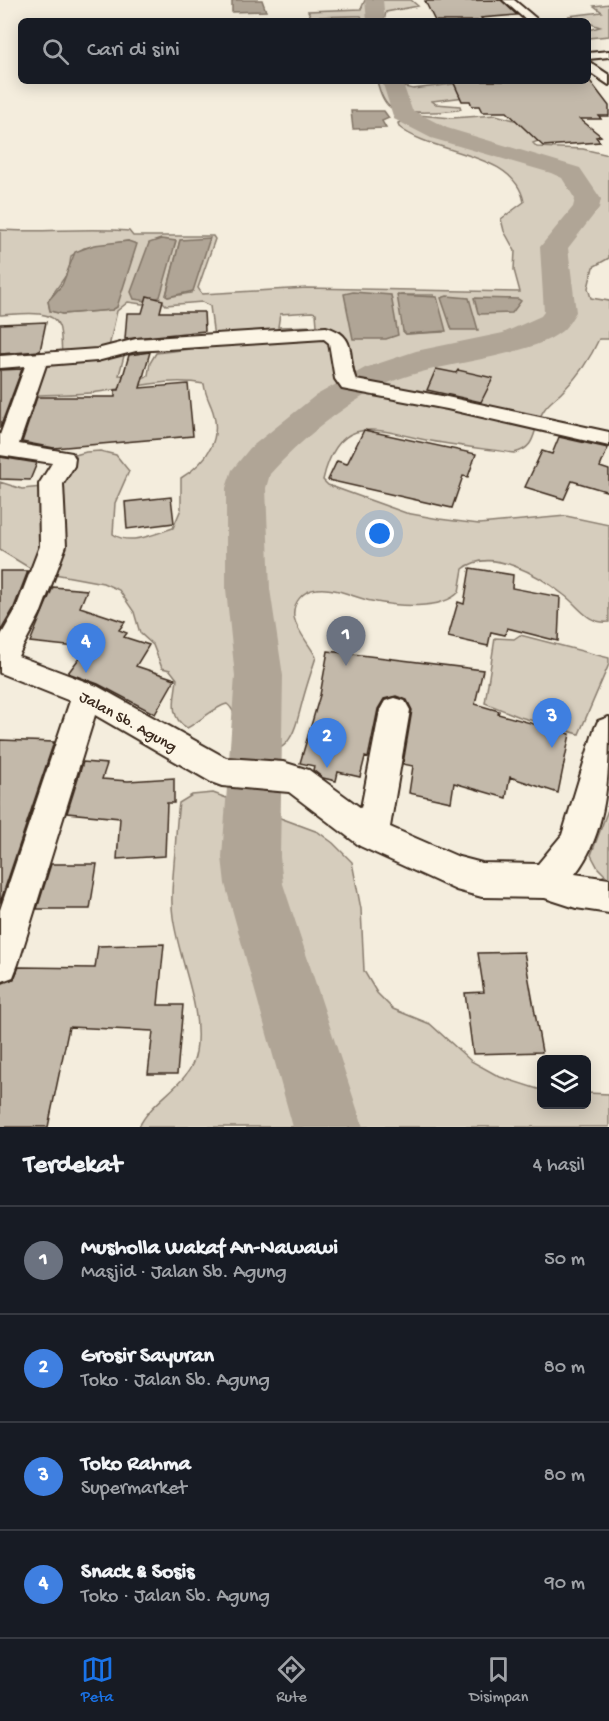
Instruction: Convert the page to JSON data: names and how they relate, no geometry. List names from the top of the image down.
{
  "streets": {
    "street": ["Jalan Sb. Agung"]
  },
  "page": {
    "search": "Cari di sini",
    "pins": [
      "1",
      "4",
      "3",
      "2"
    ],
    "heading": ["Terdekat", "4 hasil"],
    "list": [
      {
        "mark": "1",
        "name": "Musholla Wakaf An-Nawawi",
        "note": "Masjid · Jalan Sb. Agung",
        "value": "50 m"
      },
      {
        "mark": "2",
        "name": "Grosir Sayuran",
        "note": "Toko · Jalan Sb. Agung",
        "value": "80 m"
      },
      {
        "mark": "3",
        "name": "Toko Rahma",
        "note": "Supermarket",
        "value": "80 m"
      },
      {
        "mark": "4",
        "name": "Snack & Sosis",
        "note": "Toko · Jalan Sb. Agung",
        "value": "90 m"
      }
    ],
    "nav": ["Peta", "Rute", "Disimpan"]
  }
}
